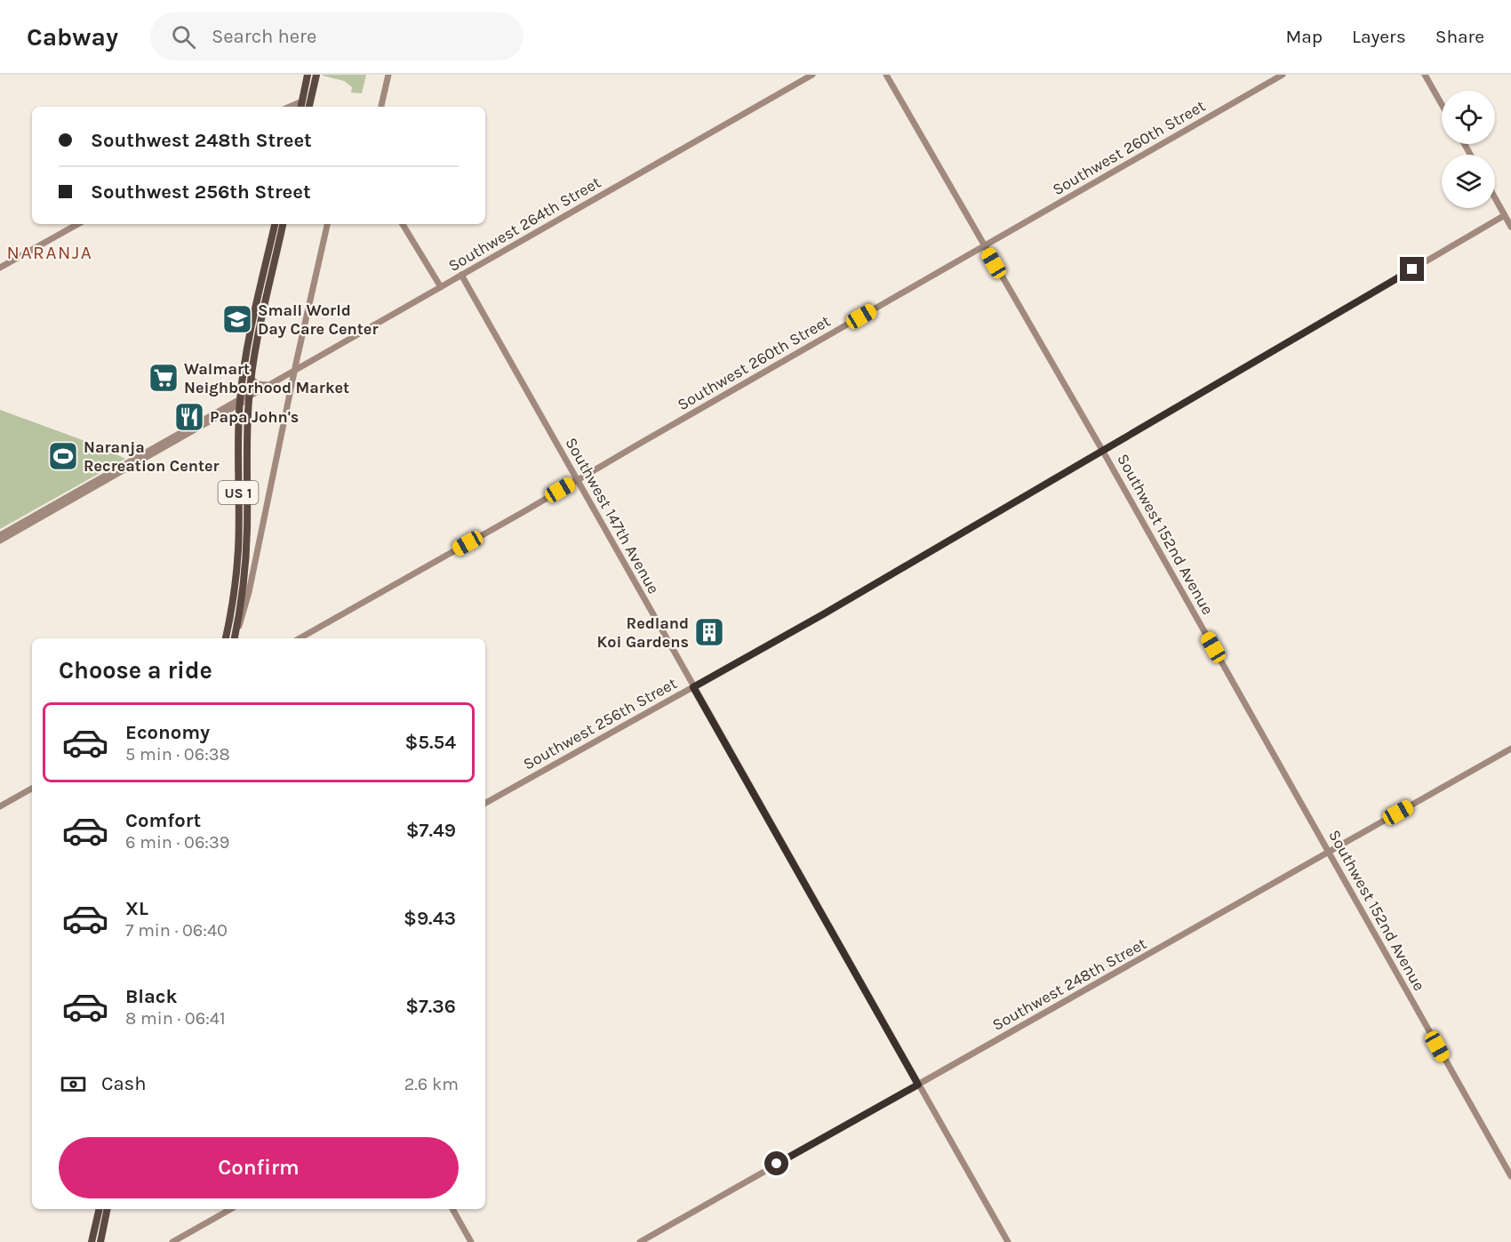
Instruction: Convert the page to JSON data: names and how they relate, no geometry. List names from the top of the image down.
{
  "streets": {
    "highway": ["US 1"],
    "street": [
      "Southwest 260th Street",
      "Southwest 264th Street",
      "Southwest 147th Avenue",
      "Southwest 152nd Avenue",
      "Southwest 256th Street",
      "Southwest 248th Street"
    ]
  },
  "crossings": [
    ["Southwest 260th Street", "Southwest 147th Avenue"],
    ["Southwest 260th Street", "Southwest 152nd Avenue"],
    ["Southwest 264th Street", "US 1"],
    ["Southwest 264th Street", "Southwest 147th Avenue"],
    ["Southwest 147th Avenue", "Southwest 256th Street"],
    ["Southwest 147th Avenue", "Southwest 248th Street"],
    ["Southwest 152nd Avenue", "Southwest 256th Street"],
    ["Southwest 152nd Avenue", "Southwest 248th Street"]
  ],
  "districts": ["NARANJA"],
  "places": {
    "school or university": ["Small World Day Care Center"],
    "supermarket": ["Walmart Neighborhood Market"],
    "restaurant": ["Papa John's"],
    "sports": ["Naranja Recreation Center"],
    "building": ["Redland Koi Gardens"]
  },
  "page": {
    "header": "Cabway",
    "search": "Search here",
    "nav": ["Map", "Layers", "Share"],
    "banner": ["Southwest 248th Street", "Southwest 256th Street"],
    "heading": "Choose a ride",
    "list": [
      {
        "name": "Economy",
        "note": "5 min · 06:38",
        "value": "$5.54"
      },
      {
        "name": "Comfort",
        "note": "6 min · 06:39",
        "value": "$7.49"
      },
      {
        "name": "XL",
        "note": "7 min · 06:40",
        "value": "$9.43"
      },
      {
        "name": "Black",
        "note": "8 min · 06:41",
        "value": "$7.36"
      }
    ],
    "pay": ["Cash", "2.6 km"],
    "buttons": "Confirm"
  }
}
